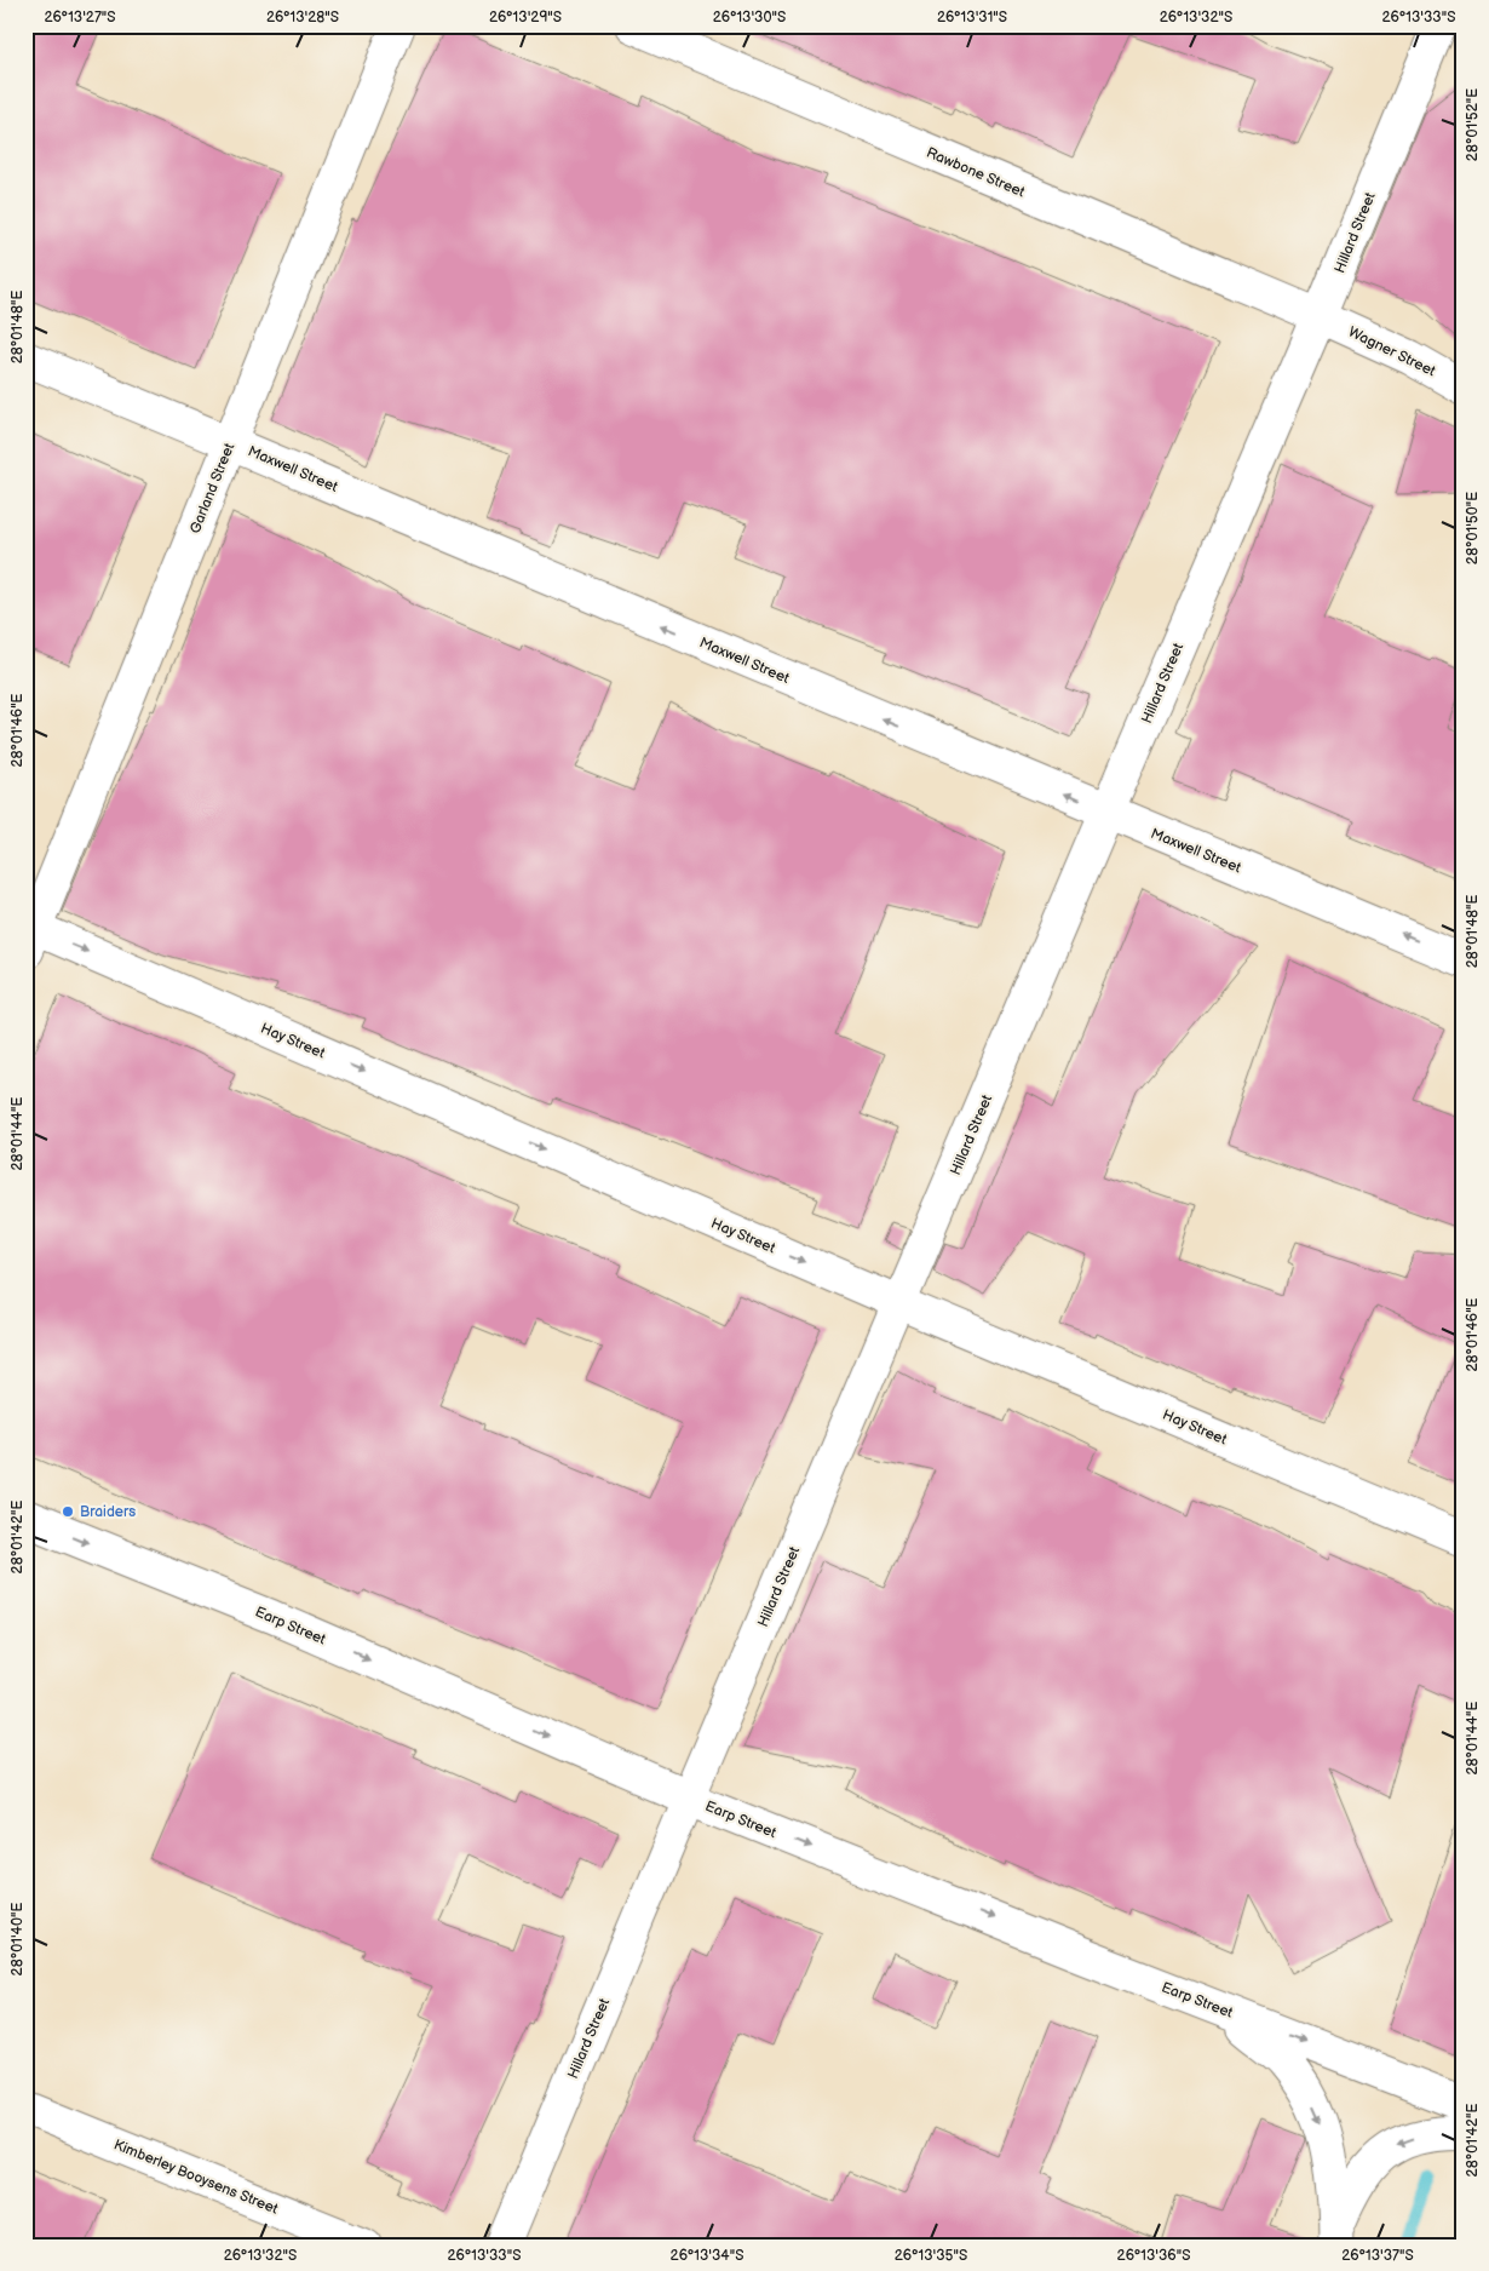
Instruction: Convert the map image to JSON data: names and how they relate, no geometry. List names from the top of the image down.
{
  "streets": {
    "street": [
      "Rawbone Street",
      "Hillard Street",
      "Wagner Street",
      "Maxwell Street",
      "Garland Street",
      "Hay Street",
      "Earp Street",
      "Kimberley Booysens Street"
    ]
  },
  "crossings": [
    ["Rawbone Street", "Hillard Street"],
    ["Rawbone Street", "Wagner Street"],
    ["Hillard Street", "Wagner Street"],
    ["Hillard Street", "Maxwell Street"],
    ["Hillard Street", "Hay Street"],
    ["Hillard Street", "Earp Street"],
    ["Maxwell Street", "Garland Street"],
    ["Garland Street", "Hay Street"]
  ],
  "one_way": ["Maxwell Street", "Hay Street", "Earp Street"],
  "places": ["Braiders"],
  "coordinates": [
    "26°13'27\"S",
    "26°13'28\"S",
    "26°13'29\"S",
    "26°13'30\"S",
    "26°13'31\"S",
    "26°13'32\"S",
    "26°13'33\"S",
    "28°01'52\"E",
    "28°01'48\"E",
    "28°01'50\"E",
    "28°01'46\"E",
    "28°01'44\"E",
    "28°01'42\"E",
    "28°01'40\"E",
    "26°13'34\"S",
    "26°13'35\"S",
    "26°13'36\"S",
    "26°13'37\"S"
  ]
}
